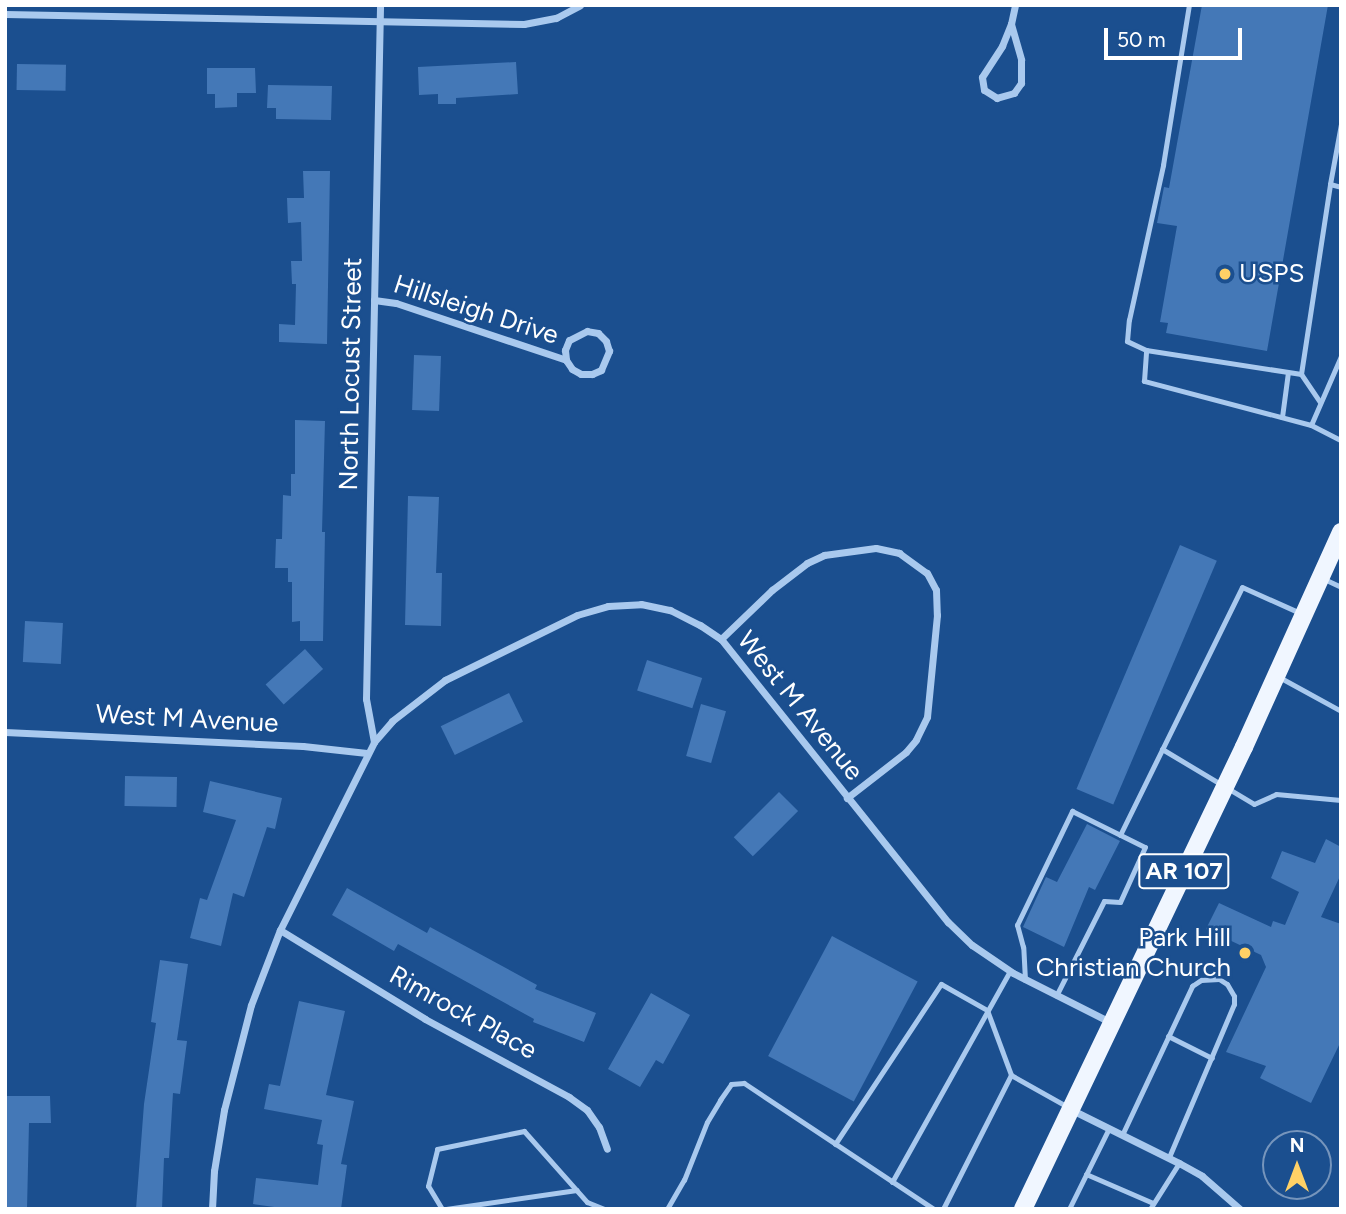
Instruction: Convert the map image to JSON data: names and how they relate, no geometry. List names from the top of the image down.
{
  "streets": {
    "main road": ["AR 107"],
    "street": [
      "Hillsleigh Drive",
      "North Locust Street",
      "West M Avenue",
      "Rimrock Place"
    ]
  },
  "crossings": [
    ["Hillsleigh Drive", "North Locust Street"],
    ["North Locust Street", "West M Avenue"],
    ["West M Avenue", "AR 107"]
  ],
  "places": ["USPS", "Park Hill Christian Church"],
  "scale_bar": "50 m",
  "north": "top"
}
